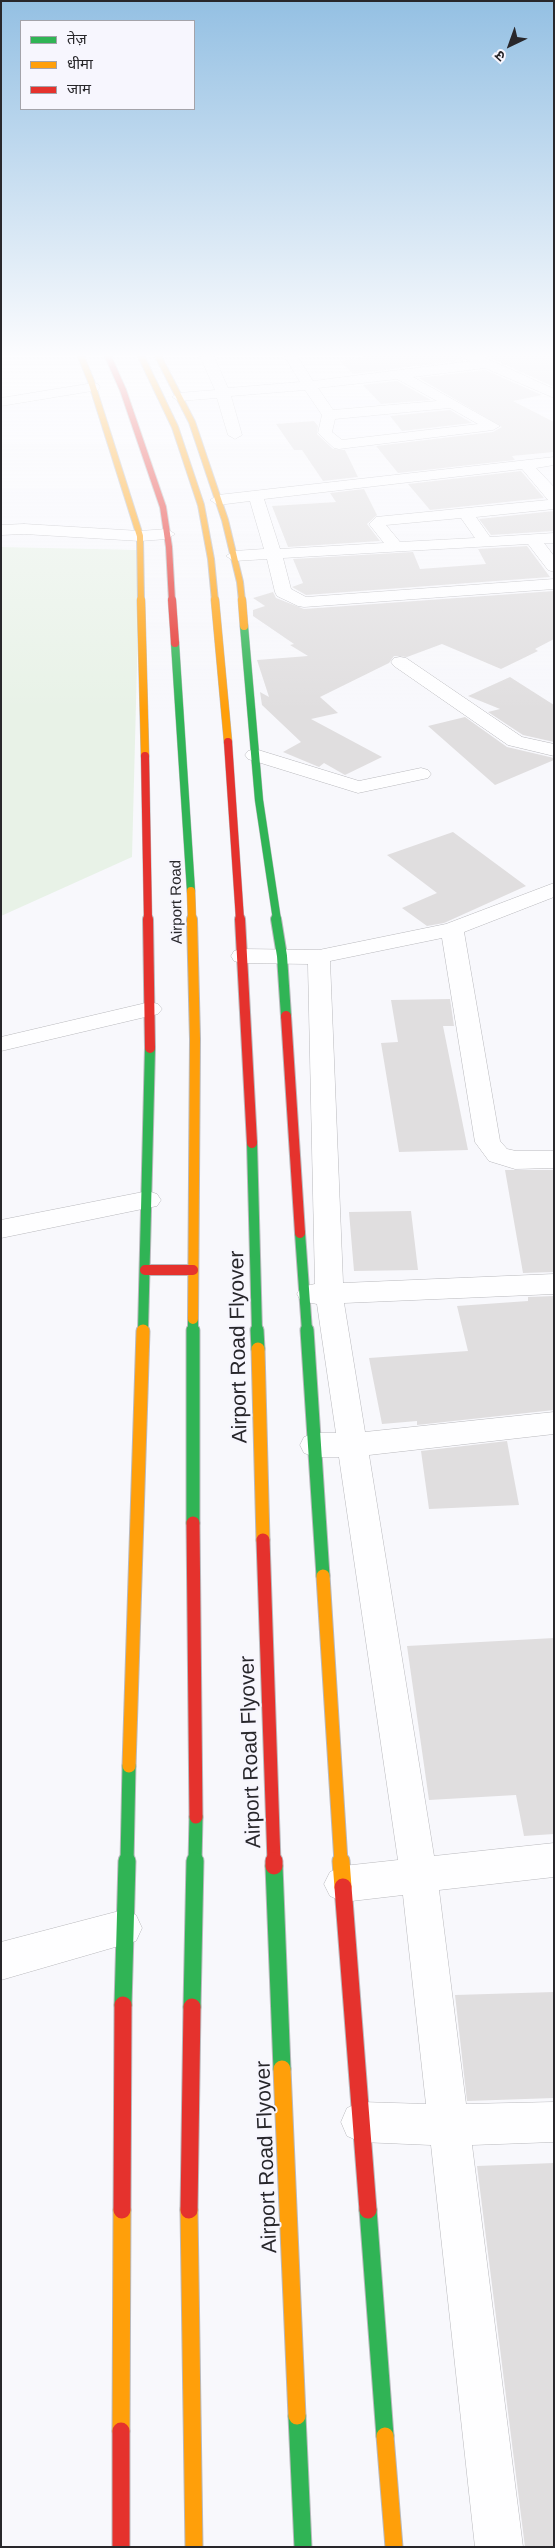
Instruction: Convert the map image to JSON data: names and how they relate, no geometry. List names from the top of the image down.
{
  "streets": {
    "street": ["Airport Road", "Airport Road Flyover"]
  },
  "legend": ["तेज़", "धीमा", "जाम"],
  "north": "bottom left"
}
